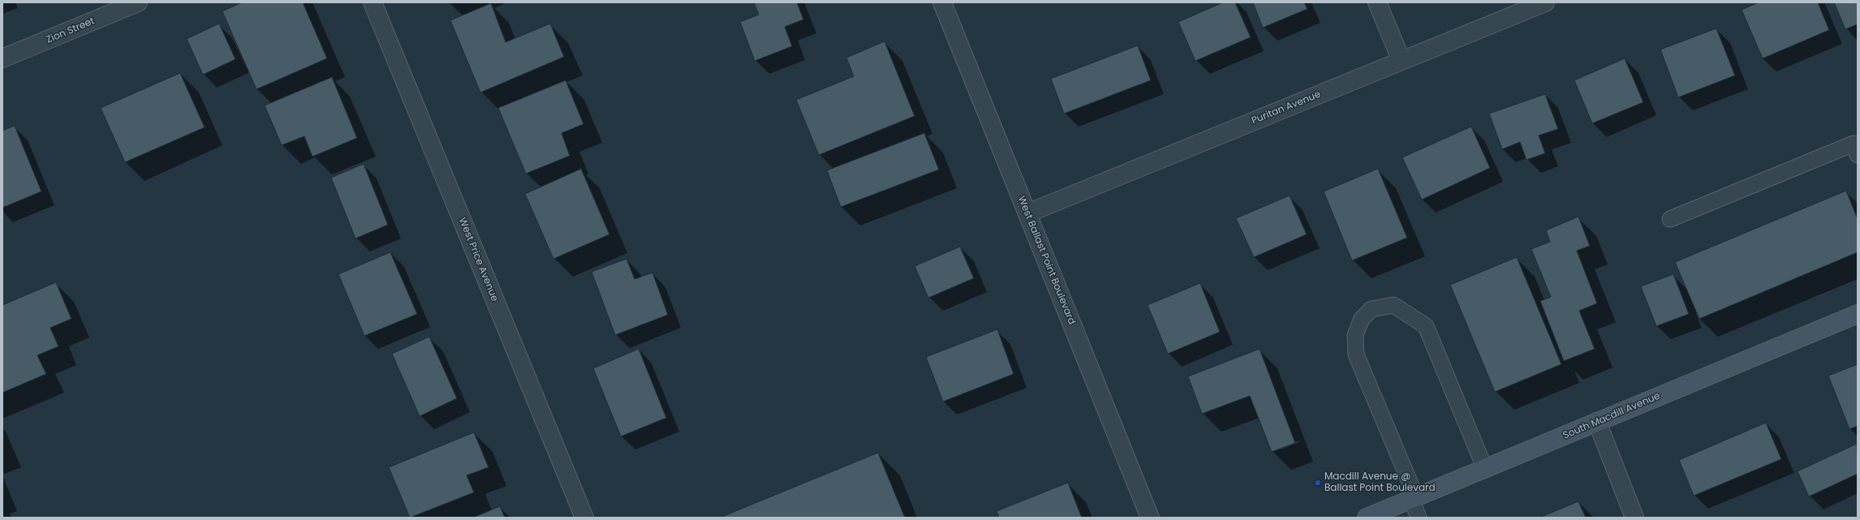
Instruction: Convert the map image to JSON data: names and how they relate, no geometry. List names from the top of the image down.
{
  "streets": {
    "street": [
      "Zion Street",
      "Puritan Avenue",
      "West Price Avenue",
      "West Ballast Point Boulevard",
      "South Macdill Avenue"
    ]
  },
  "crossings": [
    ["Puritan Avenue", "West Ballast Point Boulevard"]
  ],
  "places": ["Macdill Avenue @ Ballast Point Boulevard"]
}
